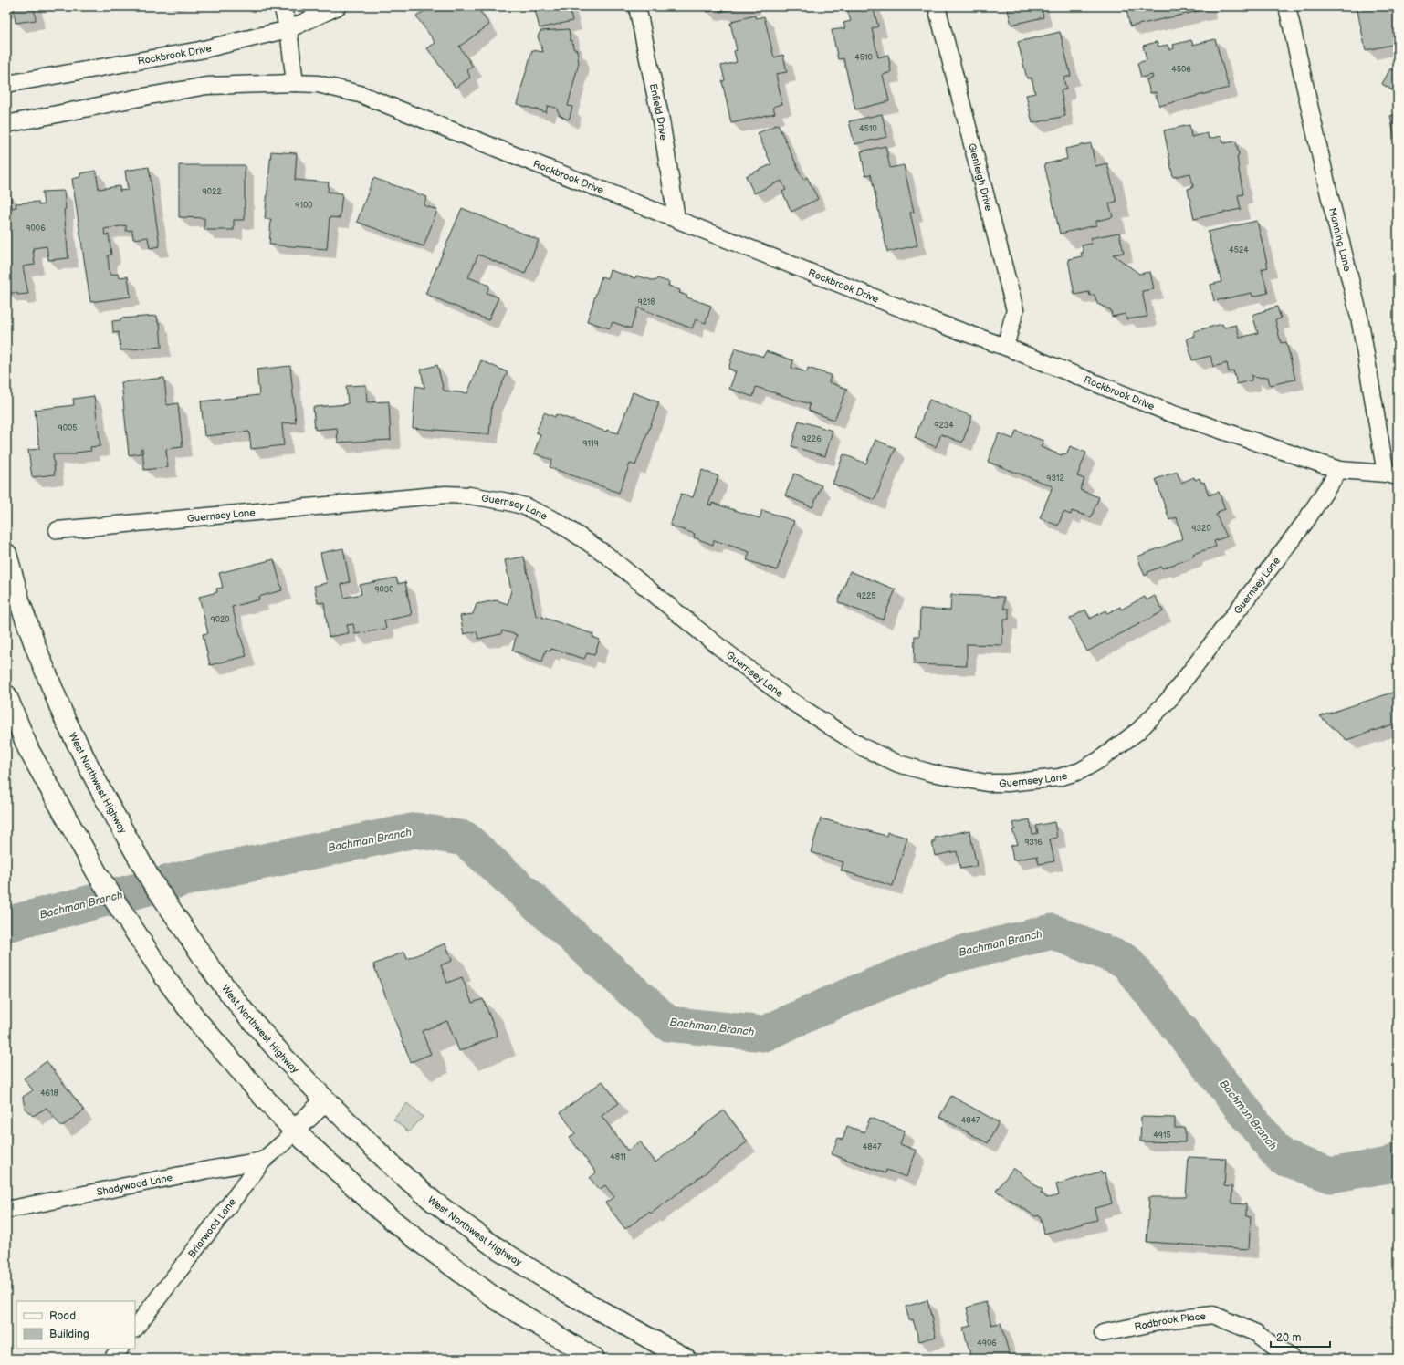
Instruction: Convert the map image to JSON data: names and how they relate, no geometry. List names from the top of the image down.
{
  "streets": {
    "main road": ["West Northwest Highway"],
    "street": [
      "Rockbrook Drive",
      "Enfield Drive",
      "Glenleigh Drive",
      "Manning Lane",
      "Guernsey Lane",
      "Shadywood Lane",
      "Briarwood Lane",
      "Radbrook Place"
    ]
  },
  "crossings": [
    ["Rockbrook Drive", "Enfield Drive"],
    ["Rockbrook Drive", "Glenleigh Drive"],
    ["Rockbrook Drive", "Manning Lane"],
    ["Rockbrook Drive", "Guernsey Lane"],
    ["Shadywood Lane", "Briarwood Lane"]
  ],
  "water": ["Bachman Branch"],
  "house_numbers": [
    "4510",
    "4506",
    "4510",
    "9022",
    "9100",
    "9006",
    "4524",
    "9218",
    "9234",
    "9005",
    "9226",
    "9119",
    "9312",
    "9320",
    "9030",
    "9225",
    "9020",
    "9316",
    "4618",
    "4847",
    "4915",
    "4847",
    "4811",
    "4906"
  ],
  "legend": ["Road", "Building"],
  "scale_bar": "20 m"
}
